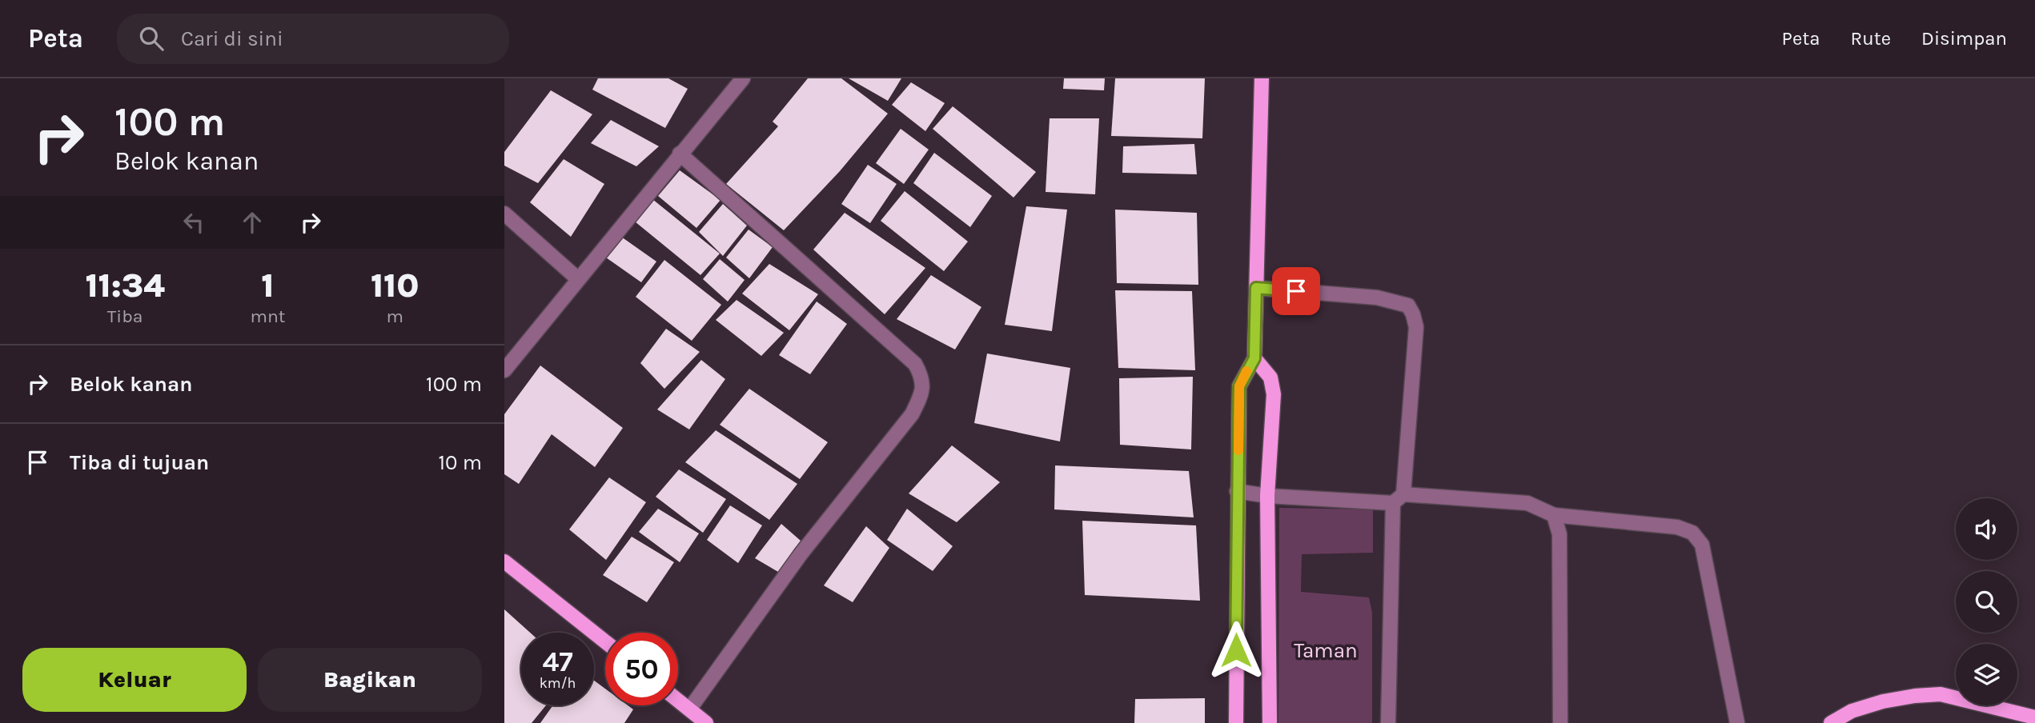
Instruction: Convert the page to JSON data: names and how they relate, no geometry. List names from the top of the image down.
{
  "parks": ["Taman"],
  "page": {
    "header": "Peta",
    "search": "Cari di sini",
    "nav": ["Peta", "Rute", "Disimpan"],
    "turn": ["100 m", "Belok kanan"],
    "eta": [
      "11:34",
      "Tiba",
      "1",
      "mnt",
      "110",
      "m"
    ],
    "list": [
      {
        "name": "Belok kanan",
        "value": "100 m"
      },
      {
        "name": "Tiba di tujuan",
        "value": "10 m"
      }
    ],
    "speed": "47 km/h",
    "limit": "50",
    "buttons": ["Keluar", "Bagikan"]
  }
}
